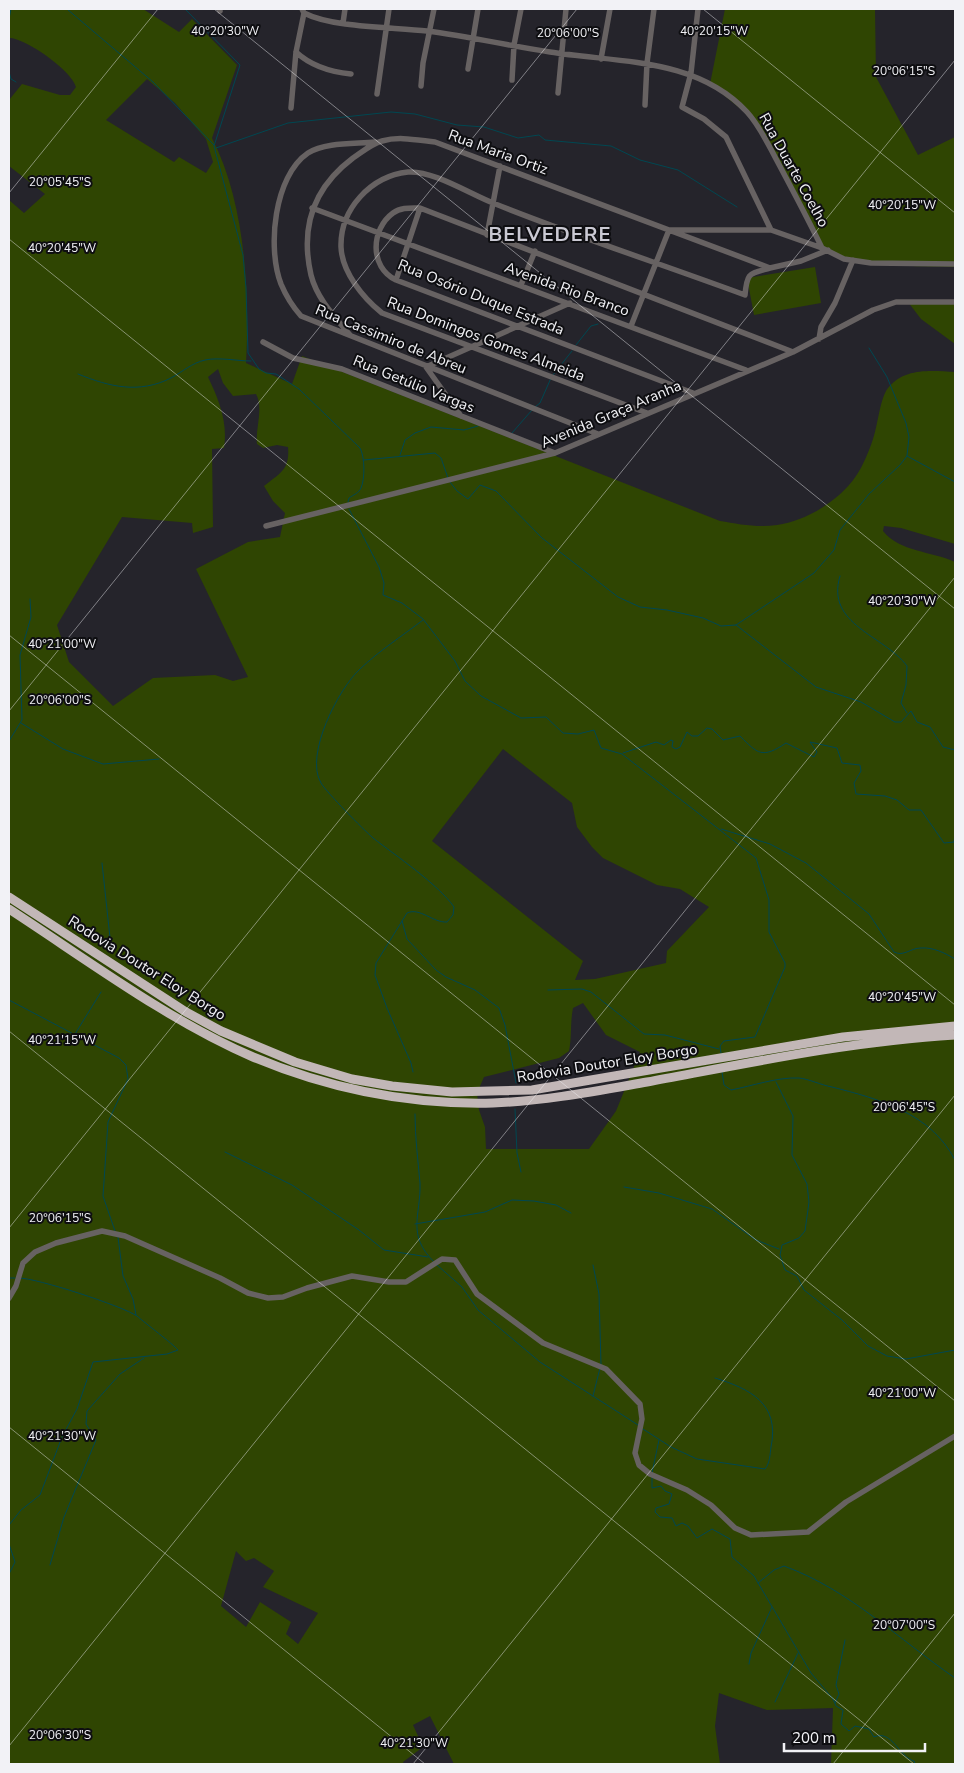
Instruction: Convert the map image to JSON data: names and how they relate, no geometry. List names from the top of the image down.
{
  "streets": {
    "highway": ["Rodovia Doutor Eloy Borgo"],
    "street": [
      "Rua Maria Ortiz",
      "Rua Duarte Coelho",
      "Avenida Rio Branco",
      "Rua Osório Duque Estrada",
      "Rua Cassimiro de Abreu",
      "Rua Domingos Gomes Almeida",
      "Rua Getúlio Vargas",
      "Avenida Graça Aranha"
    ]
  },
  "crossings": [
    ["Rua Maria Ortiz", "Avenida Rio Branco"],
    ["Rua Maria Ortiz", "Rua Cassimiro de Abreu"],
    ["Rua Maria Ortiz", "Rua Domingos Gomes Almeida"],
    ["Avenida Rio Branco", "Rua Osório Duque Estrada"],
    ["Avenida Rio Branco", "Rua Domingos Gomes Almeida"],
    ["Avenida Rio Branco", "Avenida Graça Aranha"],
    ["Rua Osório Duque Estrada", "Avenida Graça Aranha"],
    ["Rua Cassimiro de Abreu", "Avenida Graça Aranha"],
    ["Rua Domingos Gomes Almeida", "Avenida Graça Aranha"],
    ["Rua Getúlio Vargas", "Avenida Graça Aranha"]
  ],
  "districts": ["BELVEDERE"],
  "scale_bar": "200 m",
  "coordinates": [
    "40°20'30\"W",
    "40°20'15\"W",
    "20°06'00\"S",
    "20°06'15\"S",
    "20°05'45\"S",
    "40°20'45\"W",
    "40°21'00\"W",
    "40°21'15\"W",
    "20°06'45\"S",
    "40°21'30\"W",
    "20°07'00\"S",
    "20°06'30\"S"
  ]
}
